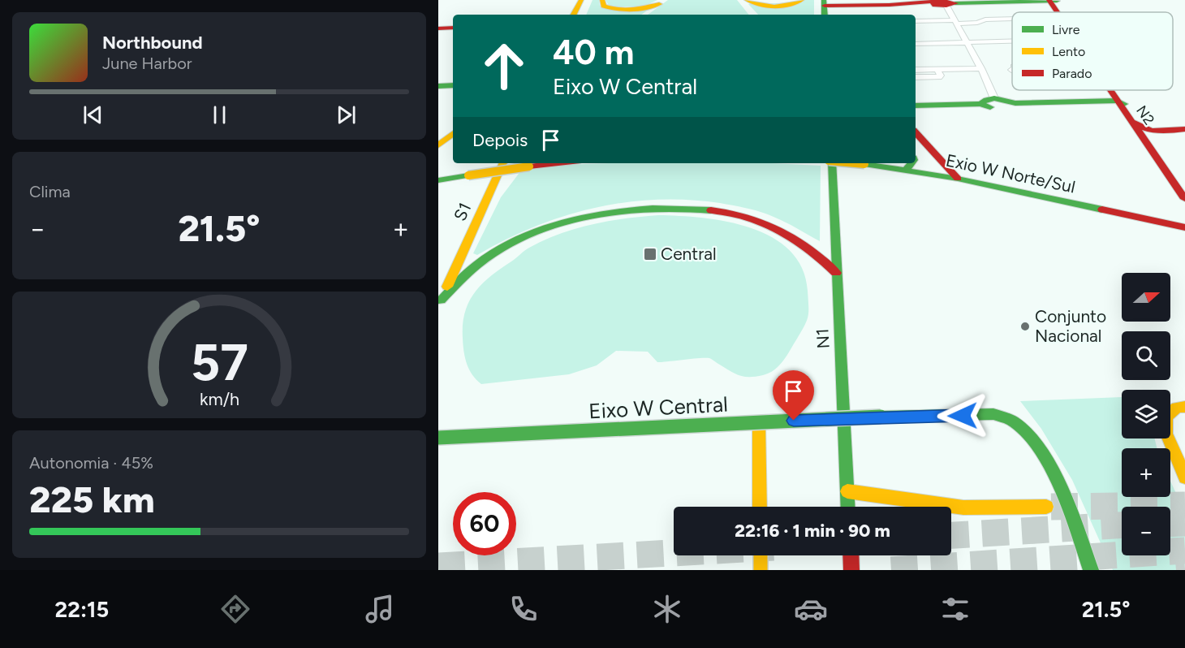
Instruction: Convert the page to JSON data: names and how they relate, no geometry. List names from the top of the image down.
{
  "streets": {
    "main road": [
      "N2",
      "Exio W Norte/Sul",
      "S1",
      "N1",
      "Eixo W Central"
    ]
  },
  "places": {
    "transit": ["Central"],
    "other": ["Conjunto Nacional"]
  },
  "legend": ["Livre", "Lento", "Parado"],
  "north": "right",
  "page": {
    "turn": ["40 m", "Eixo W Central"],
    "song": ["Northbound", "June Harbor"],
    "then": "Depois",
    "tile": [
      "Clima",
      ["Autonomia · 45%", "225 km"]
    ],
    "heat": ["−", "21.5°", "+"],
    "map_buttons": ["+", "−"],
    "limit": "60",
    "trip": "22:16 · 1 min · 90 m",
    "tabs": ["22:15", "21.5°"],
    "gauge": ["57", "km/h"]
  }
}
